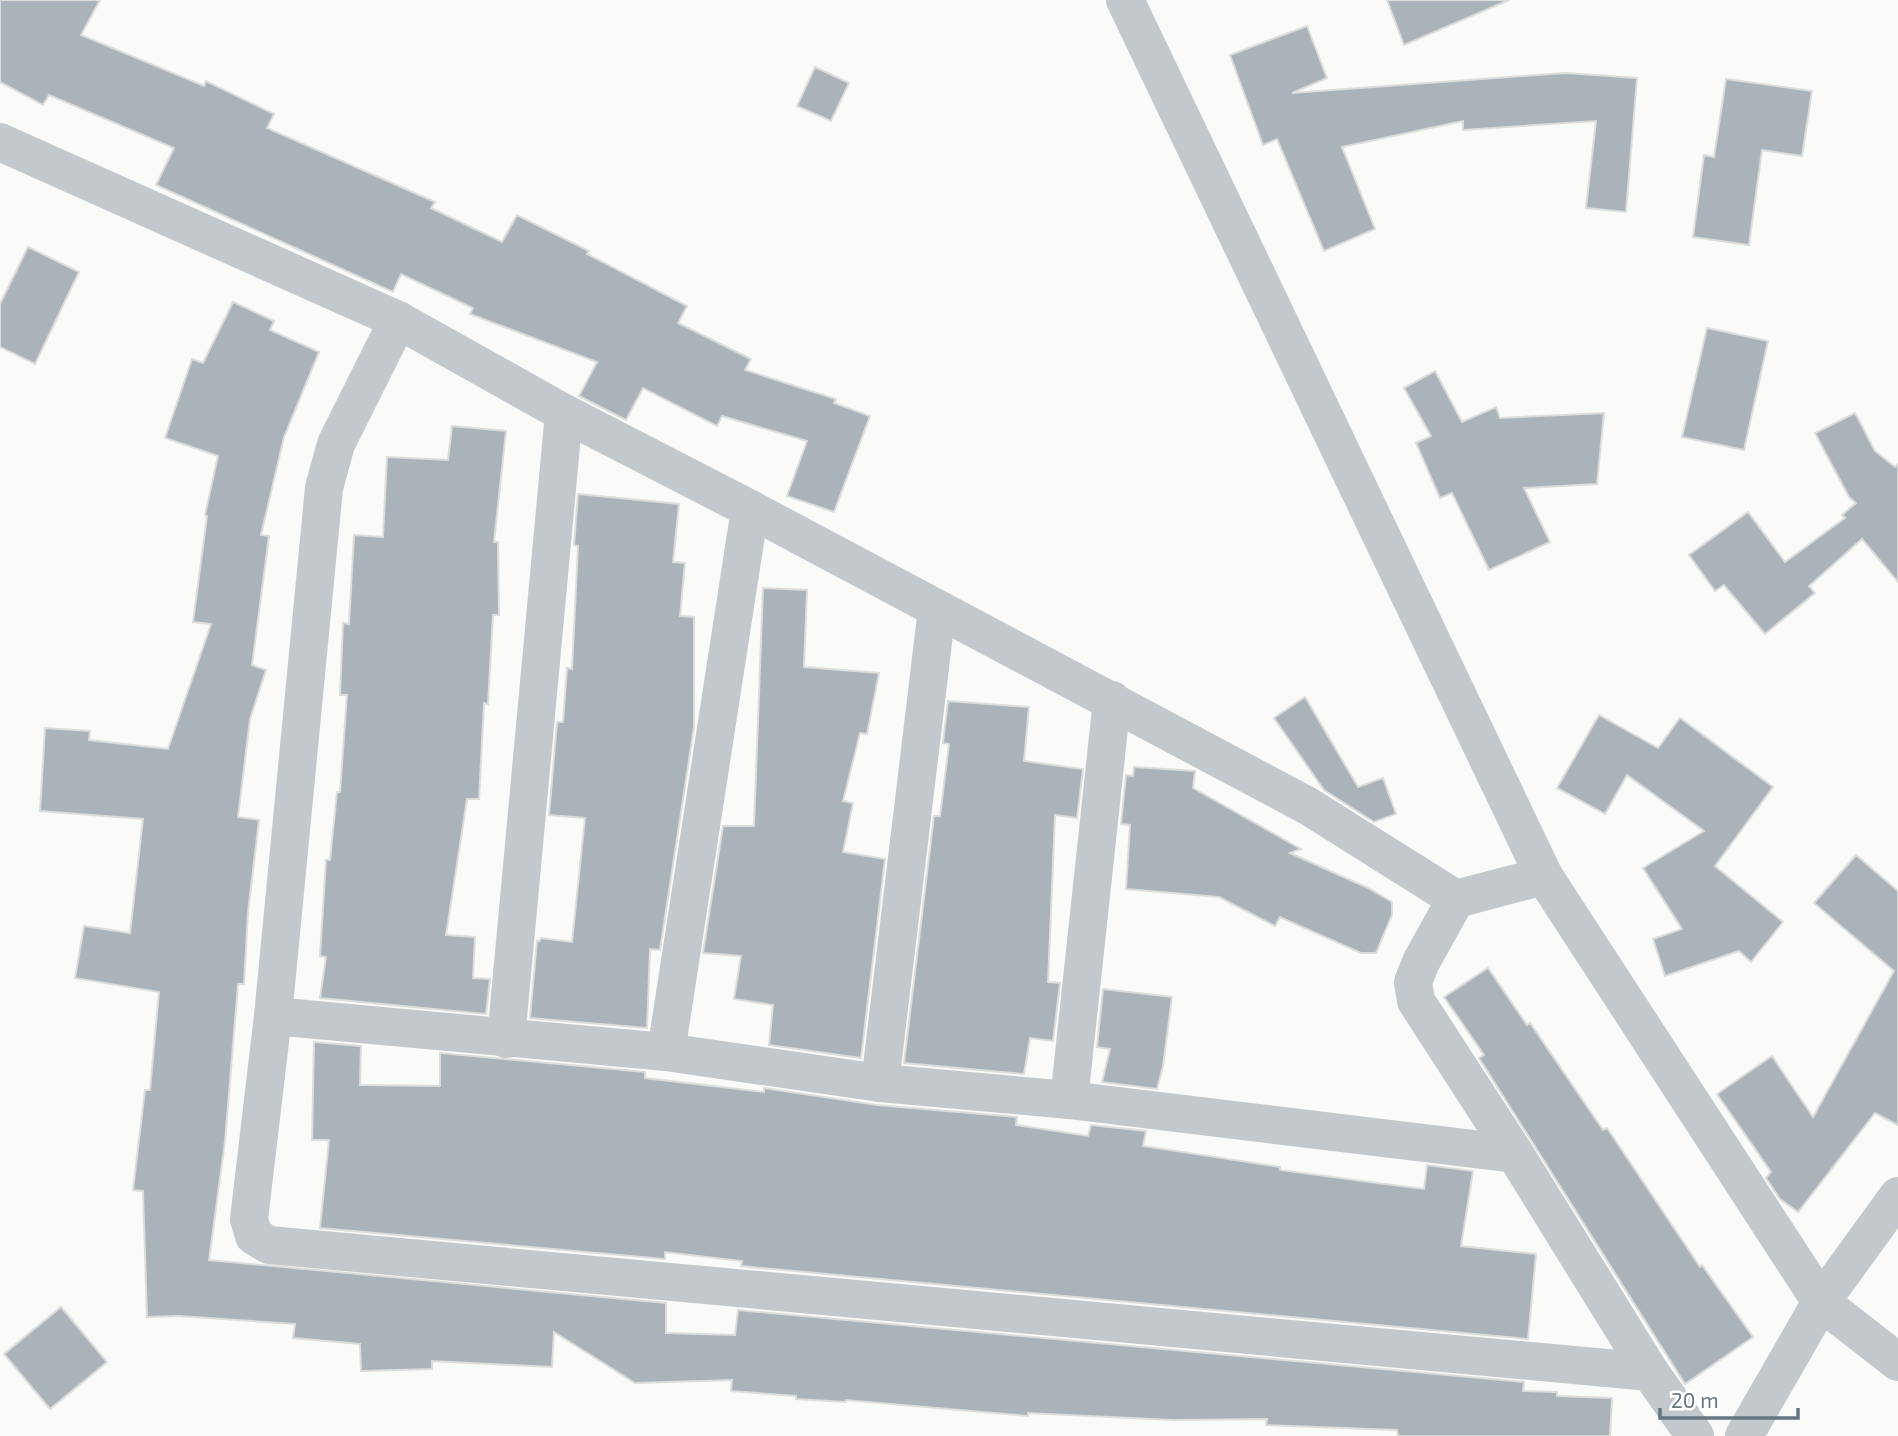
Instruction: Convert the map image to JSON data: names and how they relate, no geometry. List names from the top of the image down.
{
  "scale_bar": "20 m"
}
